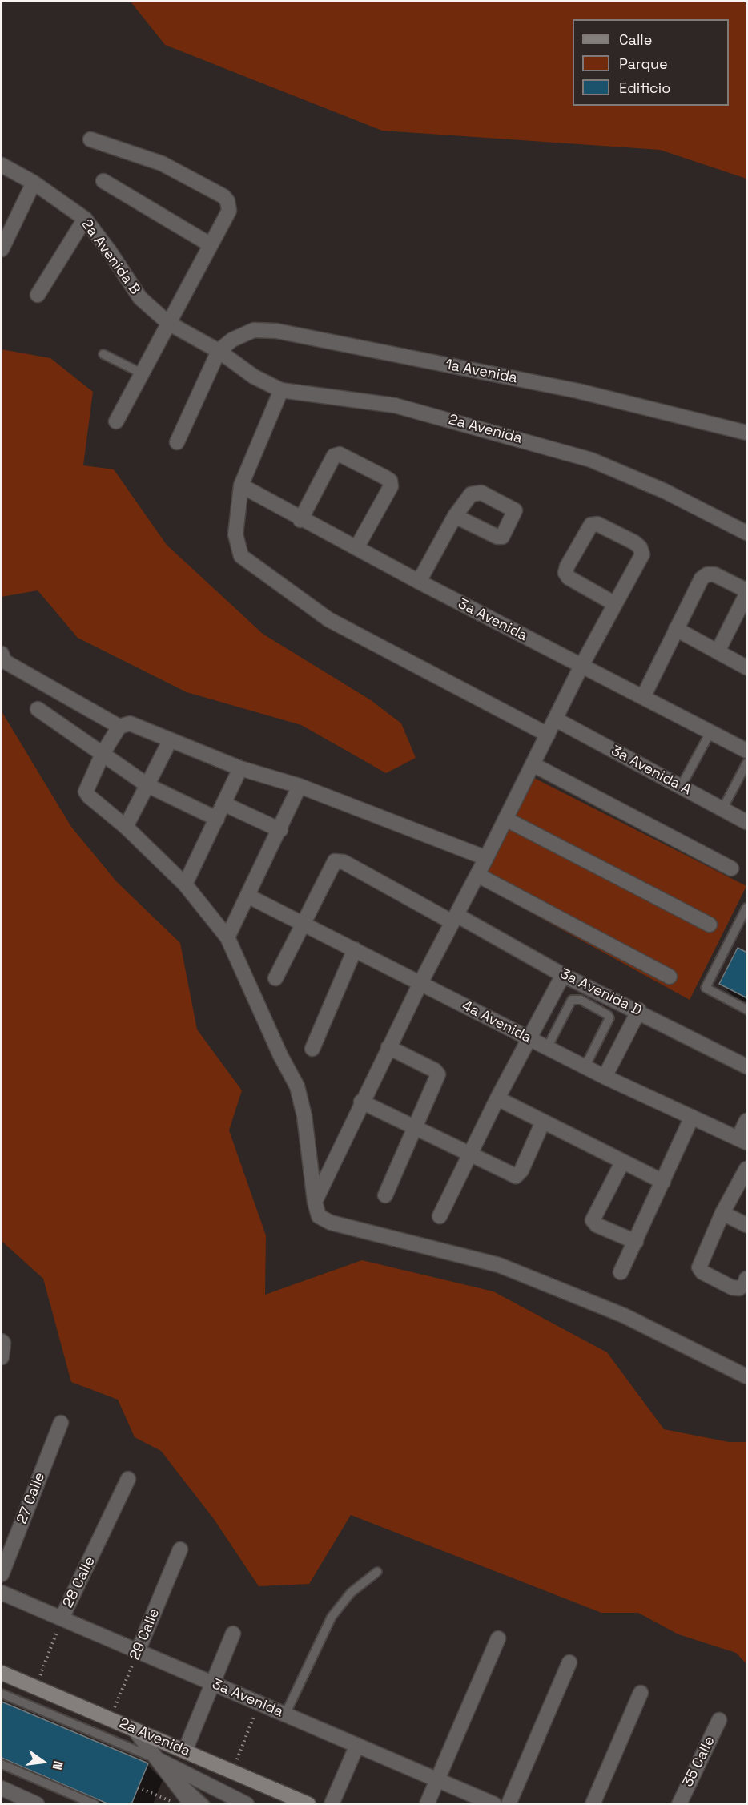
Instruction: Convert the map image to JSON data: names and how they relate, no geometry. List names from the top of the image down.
{
  "streets": {
    "main road": ["2a Avenida"],
    "street": [
      "2a Avenida B",
      "1a Avenida",
      "3a Avenida",
      "3a Avenida A",
      "3a Avenida D",
      "4a Avenida",
      "27 Calle",
      "28 Calle",
      "29 Calle",
      "35 Calle"
    ]
  },
  "crossings": [
    ["2a Avenida B", "1a Avenida"],
    ["2a Avenida B", "2a Avenida"],
    ["1a Avenida", "2a Avenida"],
    ["2a Avenida", "28 Calle"],
    ["2a Avenida", "29 Calle"],
    ["3a Avenida", "28 Calle"],
    ["3a Avenida", "29 Calle"],
    ["3a Avenida D", "4a Avenida"]
  ],
  "legend": ["Calle", "Parque", "Edificio"],
  "north": "right"
}
